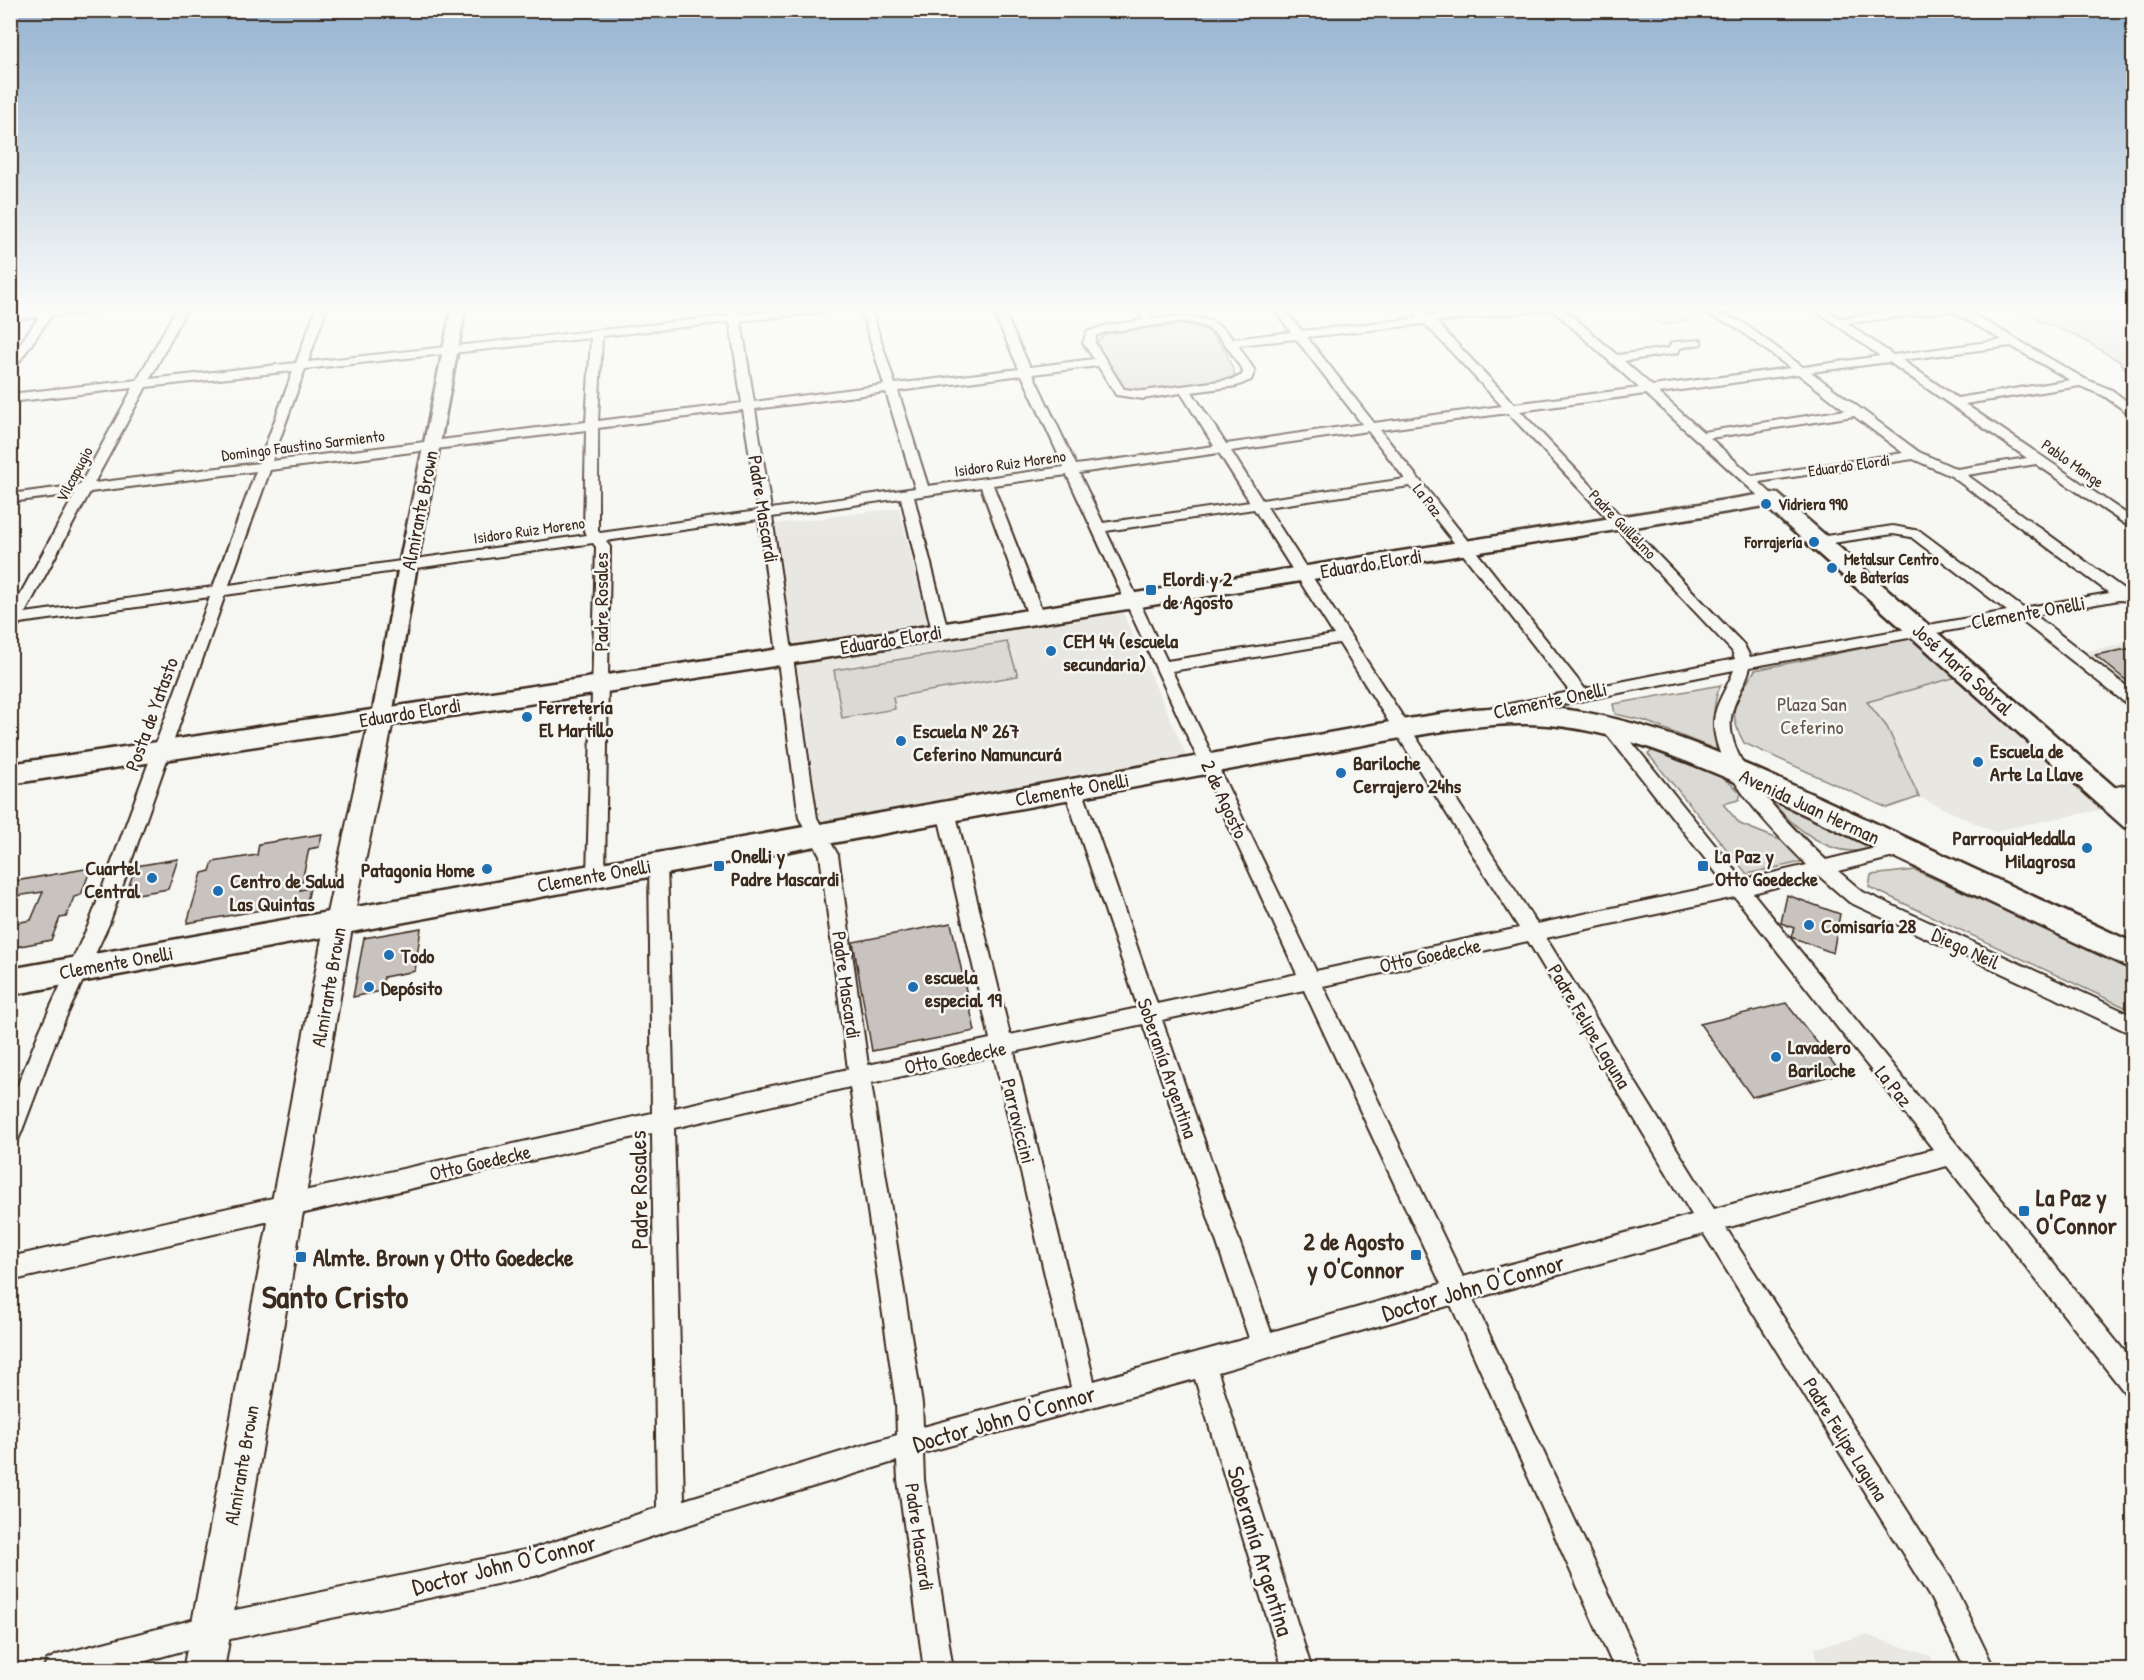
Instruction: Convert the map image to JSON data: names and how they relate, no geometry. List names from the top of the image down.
{
  "streets": {
    "main road": [
      "Eduardo Elordi",
      "Almirante Brown",
      "Clemente Onelli",
      "José María Sobral",
      "Avenida Juan Herman"
    ],
    "street": [
      "Domingo Faustino Sarmiento",
      "Isidoro Ruiz Moreno",
      "Pablo Mange",
      "Vilcapugio",
      "La Paz",
      "Padre Mascardi",
      "Padre Guillelmo",
      "Padre Rosales",
      "Posta de Yatasto",
      "2 de Agosto",
      "Diego Neil",
      "Otto Goedecke",
      "Padre Felipe Laguna",
      "Soberanía Argentina",
      "Parraviccini",
      "Doctor John O'Connor"
    ]
  },
  "crossings": [
    ["Domingo Faustino Sarmiento", "Vilcapugio"],
    ["Domingo Faustino Sarmiento", "Padre Mascardi"],
    ["Domingo Faustino Sarmiento", "Almirante Brown"],
    ["Domingo Faustino Sarmiento", "Padre Rosales"],
    ["Domingo Faustino Sarmiento", "Posta de Yatasto"],
    ["Isidoro Ruiz Moreno", "Vilcapugio"],
    ["Isidoro Ruiz Moreno", "La Paz"],
    ["Isidoro Ruiz Moreno", "Padre Mascardi"],
    ["Isidoro Ruiz Moreno", "Almirante Brown"],
    ["Isidoro Ruiz Moreno", "Padre Guillelmo"],
    ["Isidoro Ruiz Moreno", "Padre Rosales"],
    ["Isidoro Ruiz Moreno", "José María Sobral"],
    ["Isidoro Ruiz Moreno", "Posta de Yatasto"],
    ["Isidoro Ruiz Moreno", "2 de Agosto"],
    ["Isidoro Ruiz Moreno", "Padre Felipe Laguna"],
    ["Eduardo Elordi", "La Paz"],
    ["Eduardo Elordi", "Padre Mascardi"],
    ["Eduardo Elordi", "Almirante Brown"],
    ["Eduardo Elordi", "Padre Guillelmo"],
    ["Eduardo Elordi", "Padre Rosales"],
    ["Eduardo Elordi", "José María Sobral"],
    ["Eduardo Elordi", "Posta de Yatasto"],
    ["Eduardo Elordi", "2 de Agosto"],
    ["Eduardo Elordi", "Padre Felipe Laguna"],
    ["La Paz", "Clemente Onelli"],
    ["La Paz", "Avenida Juan Herman"],
    ["La Paz", "Otto Goedecke"],
    ["La Paz", "Doctor John O'Connor"],
    ["Padre Mascardi", "Clemente Onelli"],
    ["Padre Mascardi", "Otto Goedecke"],
    ["Padre Mascardi", "Doctor John O'Connor"],
    ["Almirante Brown", "Clemente Onelli"],
    ["Almirante Brown", "Otto Goedecke"],
    ["Almirante Brown", "Doctor John O'Connor"],
    ["Padre Guillelmo", "Clemente Onelli"],
    ["Padre Rosales", "Clemente Onelli"],
    ["Padre Rosales", "Otto Goedecke"],
    ["Padre Rosales", "Doctor John O'Connor"],
    ["Clemente Onelli", "José María Sobral"],
    ["Clemente Onelli", "Posta de Yatasto"],
    ["Clemente Onelli", "2 de Agosto"],
    ["Clemente Onelli", "Avenida Juan Herman"],
    ["Clemente Onelli", "Padre Felipe Laguna"],
    ["Clemente Onelli", "Soberanía Argentina"],
    ["Clemente Onelli", "Parraviccini"],
    ["2 de Agosto", "Otto Goedecke"],
    ["2 de Agosto", "Doctor John O'Connor"],
    ["Avenida Juan Herman", "Diego Neil"],
    ["Avenida Juan Herman", "Otto Goedecke"],
    ["Diego Neil", "Otto Goedecke"],
    ["Otto Goedecke", "Padre Felipe Laguna"],
    ["Otto Goedecke", "Soberanía Argentina"],
    ["Otto Goedecke", "Parraviccini"],
    ["Padre Felipe Laguna", "Doctor John O'Connor"],
    ["Soberanía Argentina", "Doctor John O'Connor"],
    ["Parraviccini", "Doctor John O'Connor"]
  ],
  "districts": ["Santo Cristo"],
  "parks": ["Plaza San Ceferino"],
  "places": {
    "other": [
      "Vidriera 990",
      "Forrajería",
      "Metalsur Centro de Baterías",
      "CEM 44 (escuela secundaria)",
      "Ferretería El Martillo",
      "Escuela Nº 267 Ceferino Namuncurá",
      "Escuela de Arte La Llave",
      "Bariloche Cerrajero 24hs",
      "ParroquiaMedalla Milagrosa",
      "Patagonia Home",
      "Cuartel Central",
      "Centro de Salud Las Quintas",
      "Comisaría 28",
      "Todo",
      "Depósito",
      "escuela especial 19",
      "Lavadero Bariloche"
    ],
    "transit": [
      "Elordi y 2 de Agosto",
      "Onelli y Padre Mascardi",
      "La Paz y Otto Goedecke",
      "La Paz y O'Connor",
      "2 de Agosto y O'Connor",
      "Almte. Brown y Otto Goedecke"
    ]
  }
}
